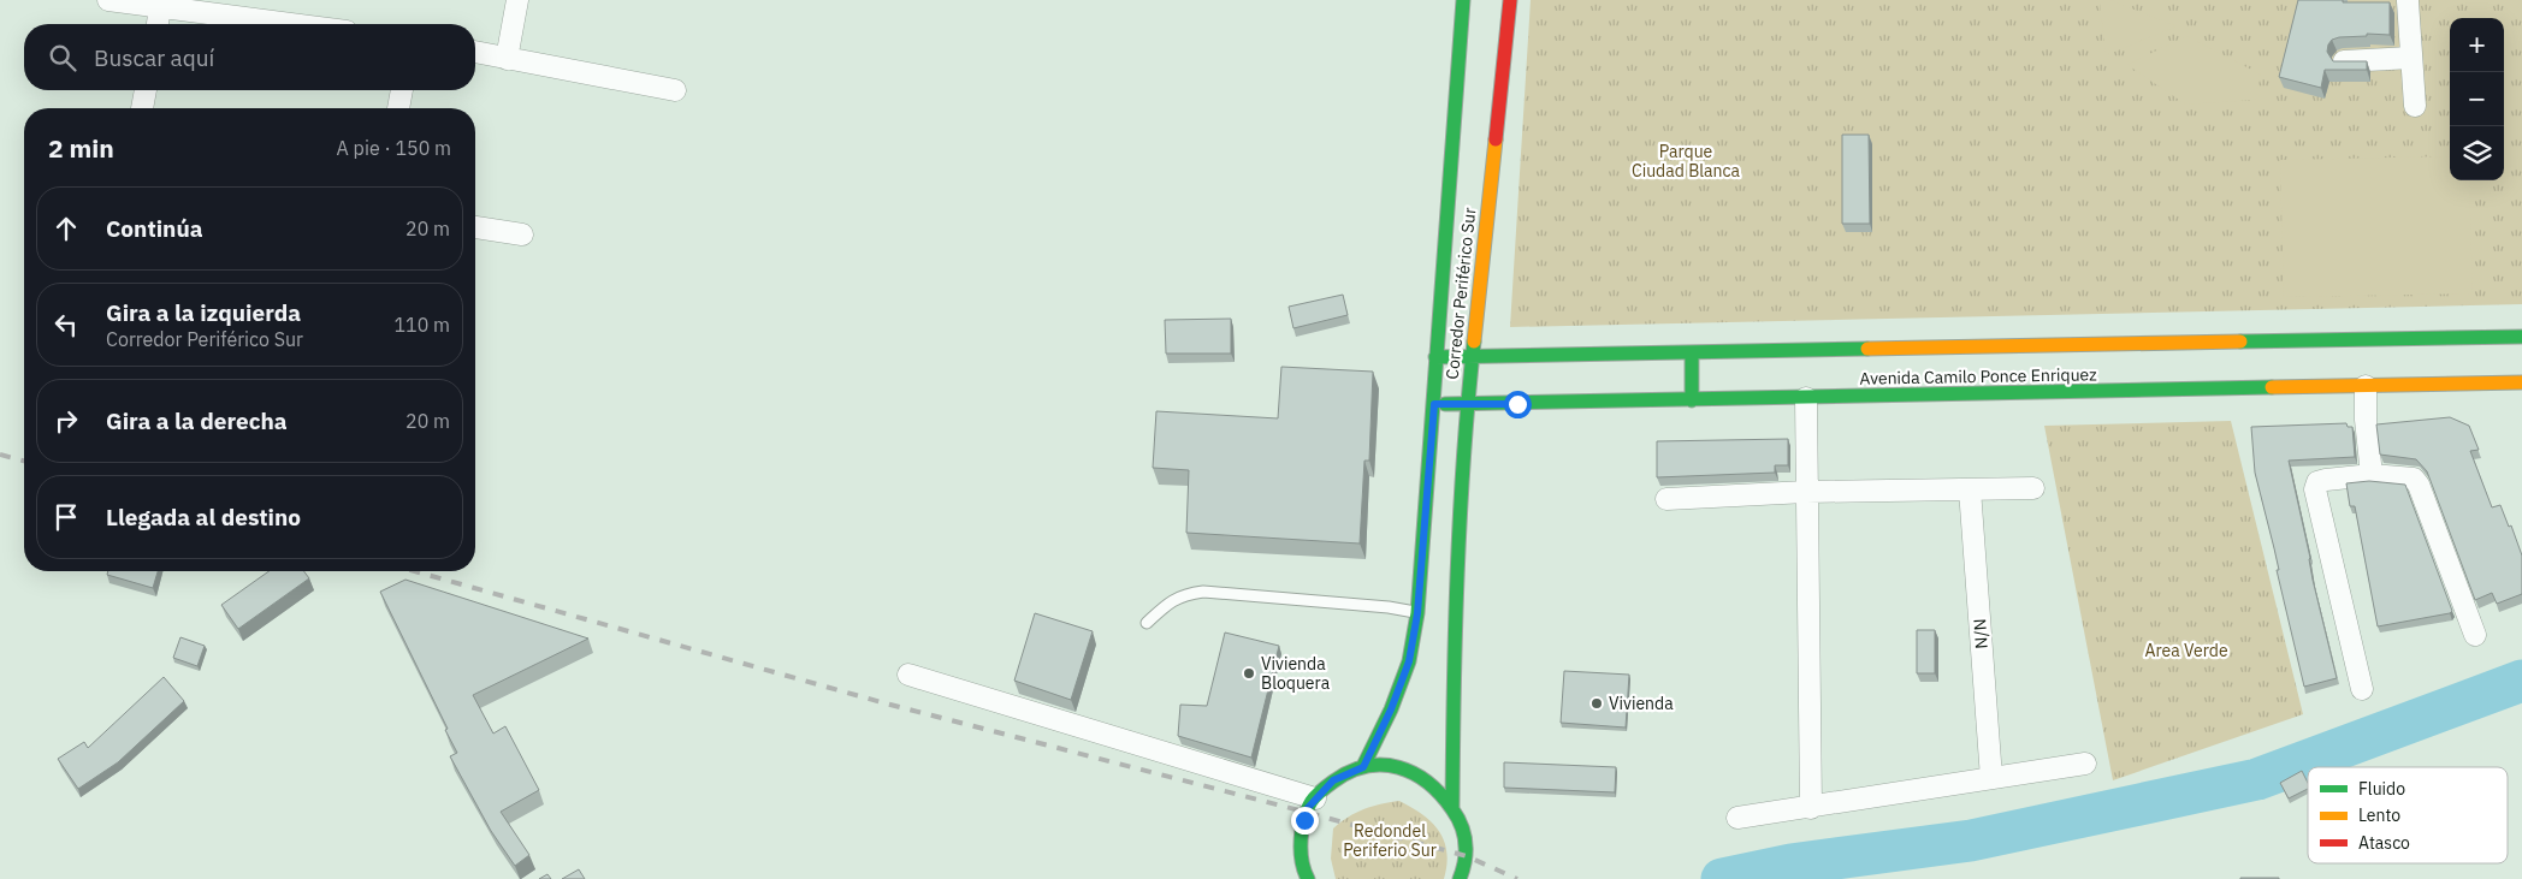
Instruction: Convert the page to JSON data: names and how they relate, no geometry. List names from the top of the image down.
{
  "streets": {
    "main road": ["Corredor Periférico Sur", "Avenida Camilo Ponce Enriquez"],
    "street": ["N/N"]
  },
  "crossings": [
    ["Corredor Periférico Sur", "Avenida Camilo Ponce Enriquez"]
  ],
  "parks": ["Parque Ciudad Blanca", "Area Verde", "Redondel Periferio Sur"],
  "places": ["Vivienda Bloquera", "Vivienda"],
  "legend": ["Fluido", "Lento", "Atasco"],
  "page": {
    "map_buttons": ["+", "−"],
    "search": "Buscar aquí",
    "heading": ["2 min", "A pie · 150 m"],
    "list": [
      ["Continúa", "20 m"],
      ["Gira a la izquierda", "Corredor Periférico Sur", "110 m"],
      ["Gira a la derecha", "20 m"],
      "Llegada al destino"
    ]
  }
}
